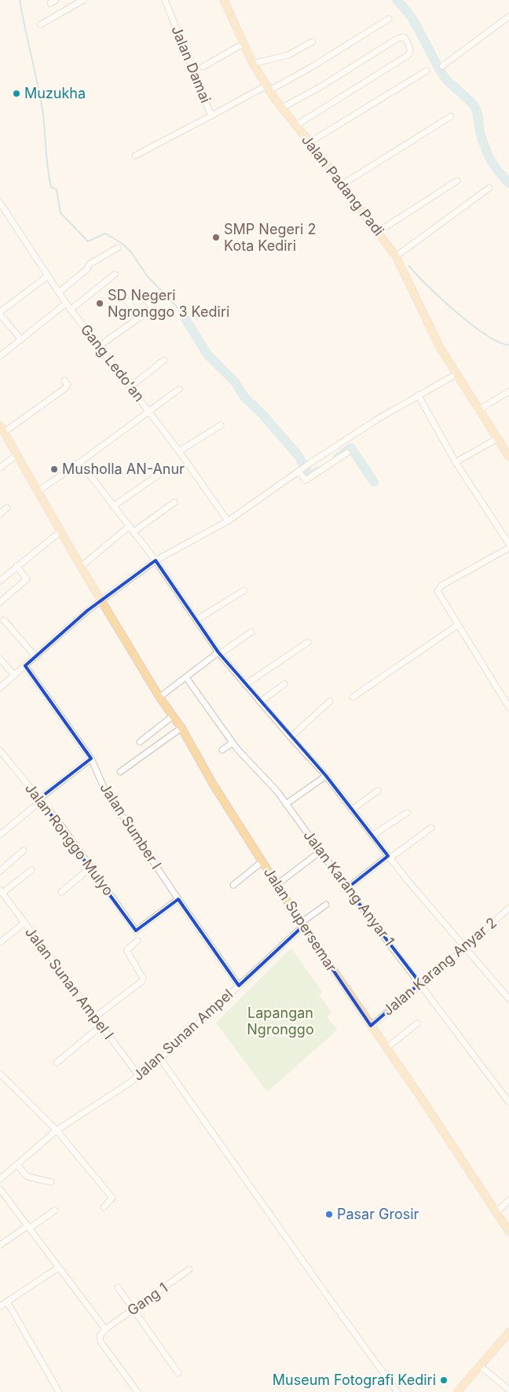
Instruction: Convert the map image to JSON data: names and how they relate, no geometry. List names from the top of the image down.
{
  "streets": {
    "main road": ["Jalan Padang Padi", "Jalan Supersemar"],
    "street": [
      "Jalan Damai",
      "Gang Ledo'an",
      "Jalan Sumber I",
      "Jalan Ronggo Mulyo",
      "Jalan Karang Anyar 1",
      "Jalan Karang Anyar 2",
      "Jalan Sunan Ampel I",
      "Jalan Sunan Ampel",
      "Gang 1"
    ]
  },
  "crossings": [
    ["Jalan Damai", "Jalan Padang Padi"],
    ["Jalan Sumber I", "Jalan Ronggo Mulyo"],
    ["Jalan Sumber I", "Jalan Sunan Ampel"],
    ["Jalan Karang Anyar 1", "Jalan Karang Anyar 2"],
    ["Jalan Supersemar", "Jalan Karang Anyar 2"],
    ["Jalan Supersemar", "Jalan Sunan Ampel"],
    ["Jalan Sunan Ampel I", "Jalan Sunan Ampel"]
  ],
  "parks": ["Lapangan Ngronggo"],
  "places": [
    "Muzukha",
    "SMP Negeri 2 Kota Kediri",
    "SD Negeri Ngronggo 3 Kediri",
    "Musholla AN-Anur",
    "Pasar Grosir",
    "Museum Fotografi Kediri"
  ]
}
